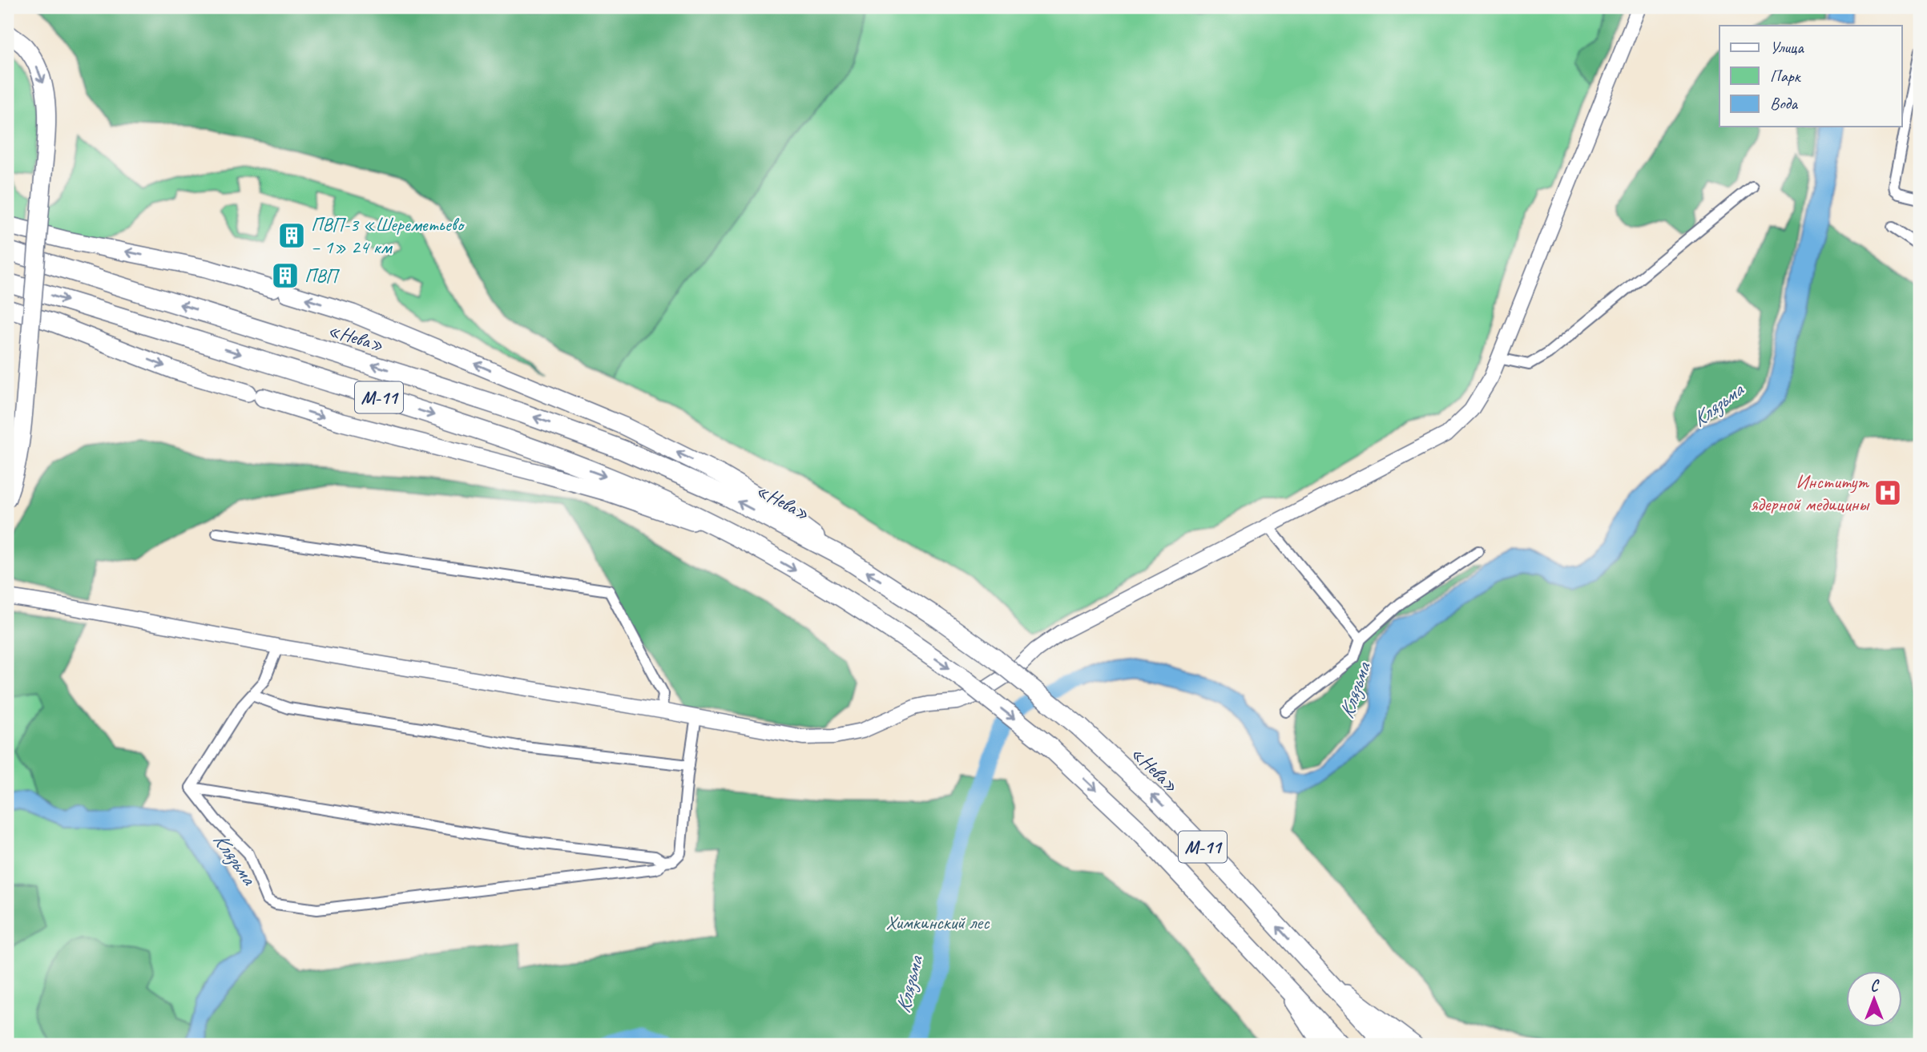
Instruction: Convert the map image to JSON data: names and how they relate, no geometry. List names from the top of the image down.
{
  "streets": {
    "highway": ["«Нева»", "М-11"]
  },
  "crossings": [
    ["«Нева»", "М-11"]
  ],
  "water": ["Клязьма"],
  "parks": ["Химкинский лес"],
  "places": {
    "building": ["ПВП-3 «Шереметьево – 1» 24 км", "ПВП"],
    "hospital": ["Институт ядерной медицины"]
  },
  "legend": ["Улица", "Парк", "Вода"],
  "north": "top"
}
